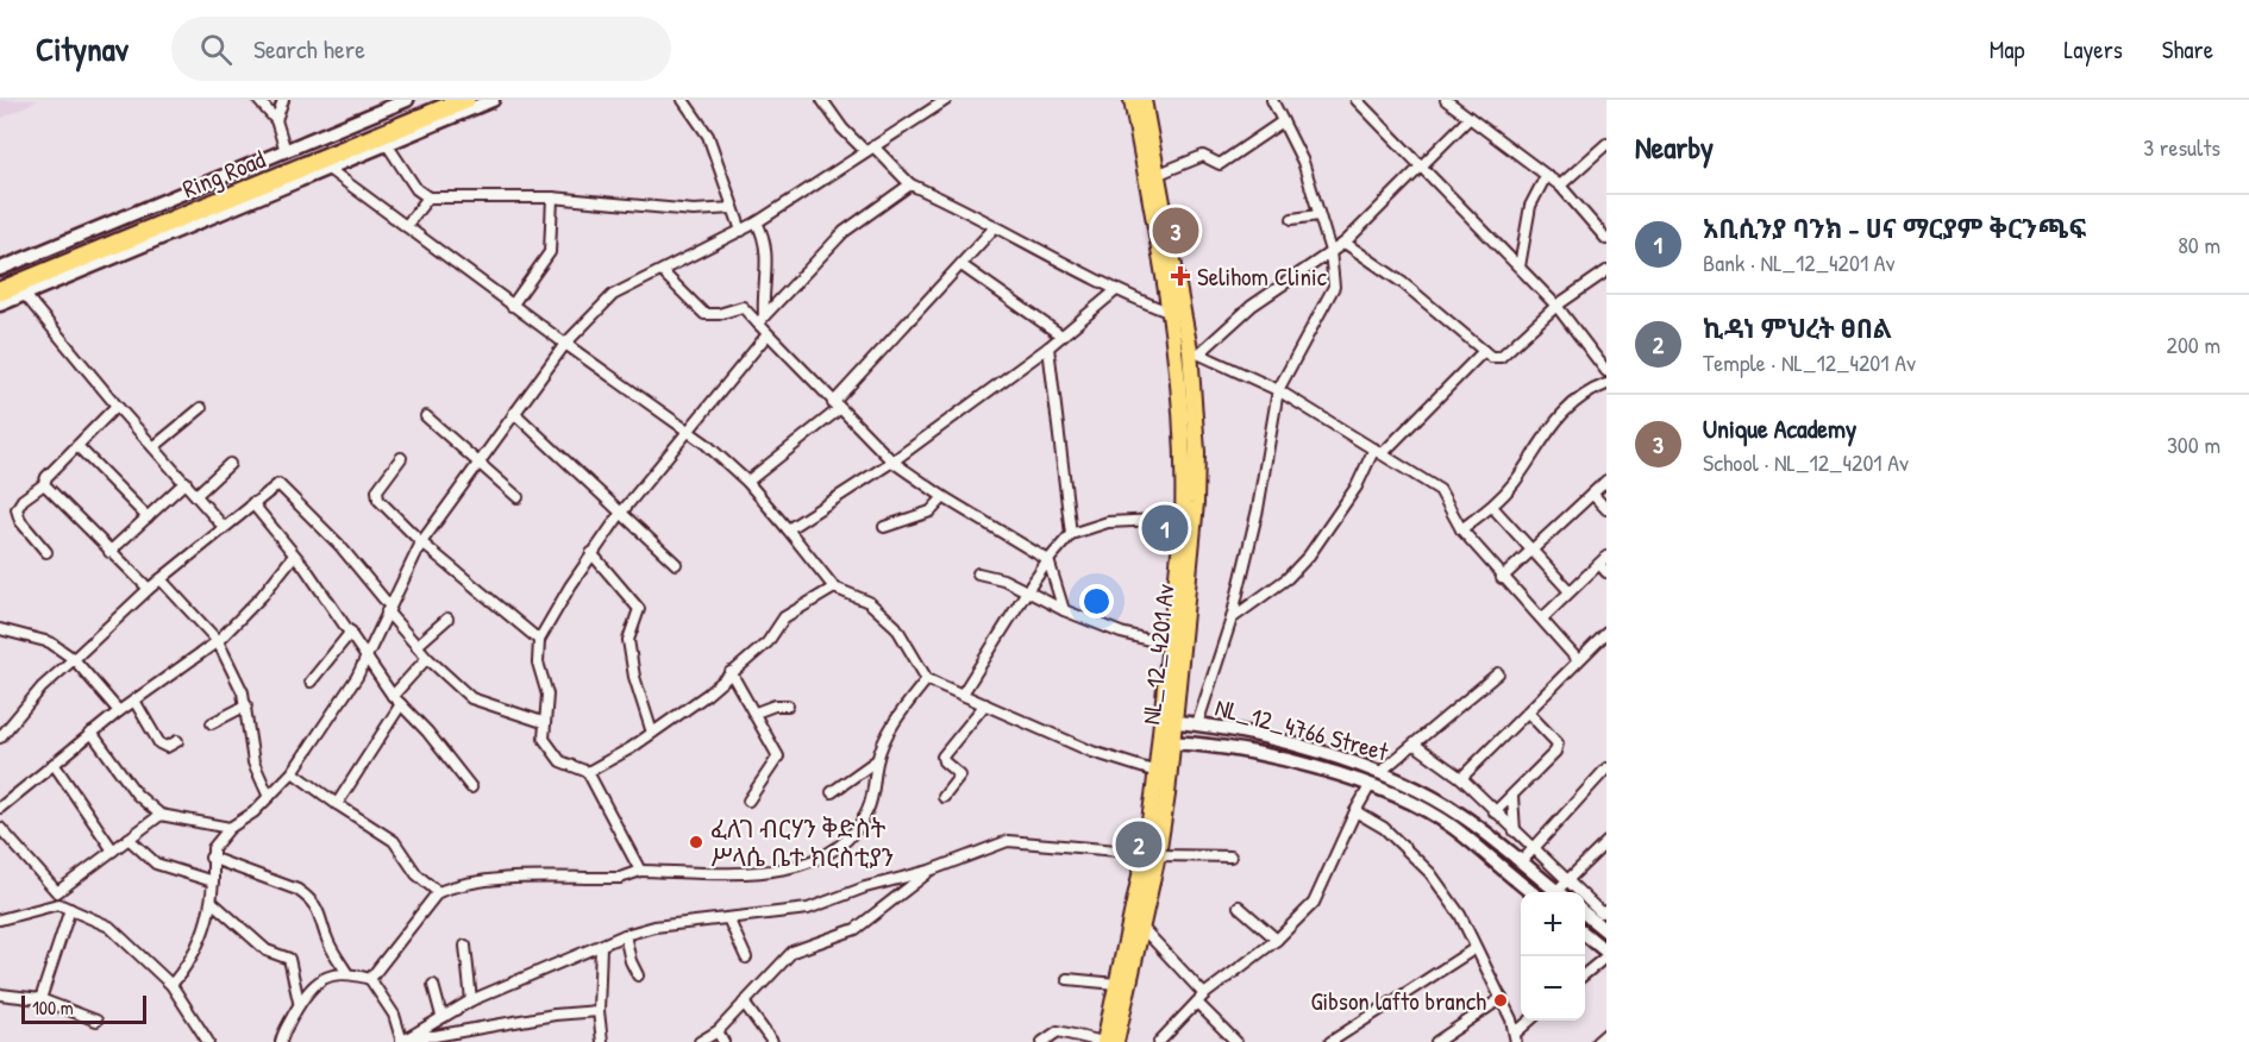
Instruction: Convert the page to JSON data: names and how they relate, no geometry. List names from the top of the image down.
{
  "streets": {
    "highway": ["Ring Road"],
    "main road": ["NL_12_4201 Av"],
    "street": ["NL_12_4766 Street"]
  },
  "crossings": [
    ["NL_12_4201 Av", "NL_12_4766 Street"]
  ],
  "places": {
    "health": ["Selihom Clinic"],
    "other": ["ፈለገ ብርሃን ቅድስት ሥላሴ ቤተ ክርስቲያን", "Gibson lafto branch"]
  },
  "scale_bar": "100 m",
  "page": {
    "header": "Citynav",
    "search": "Search here",
    "nav": ["Map", "Layers", "Share"],
    "heading": ["Nearby", "3 results"],
    "list": [
      {
        "mark": "1",
        "name": "አቢሲንያ ባንክ - ሀና ማርያም ቅርንጫፍ",
        "note": "Bank · NL_12_4201 Av",
        "value": "80 m"
      },
      {
        "mark": "2",
        "name": "ኪዳነ ምህረት ፀበል",
        "note": "Temple · NL_12_4201 Av",
        "value": "200 m"
      },
      {
        "mark": "3",
        "name": "Unique Academy",
        "note": "School · NL_12_4201 Av",
        "value": "300 m"
      }
    ],
    "pins": ["3", "1", "2"],
    "map_buttons": ["+", "−"],
    "scale": "100 m"
  }
}
